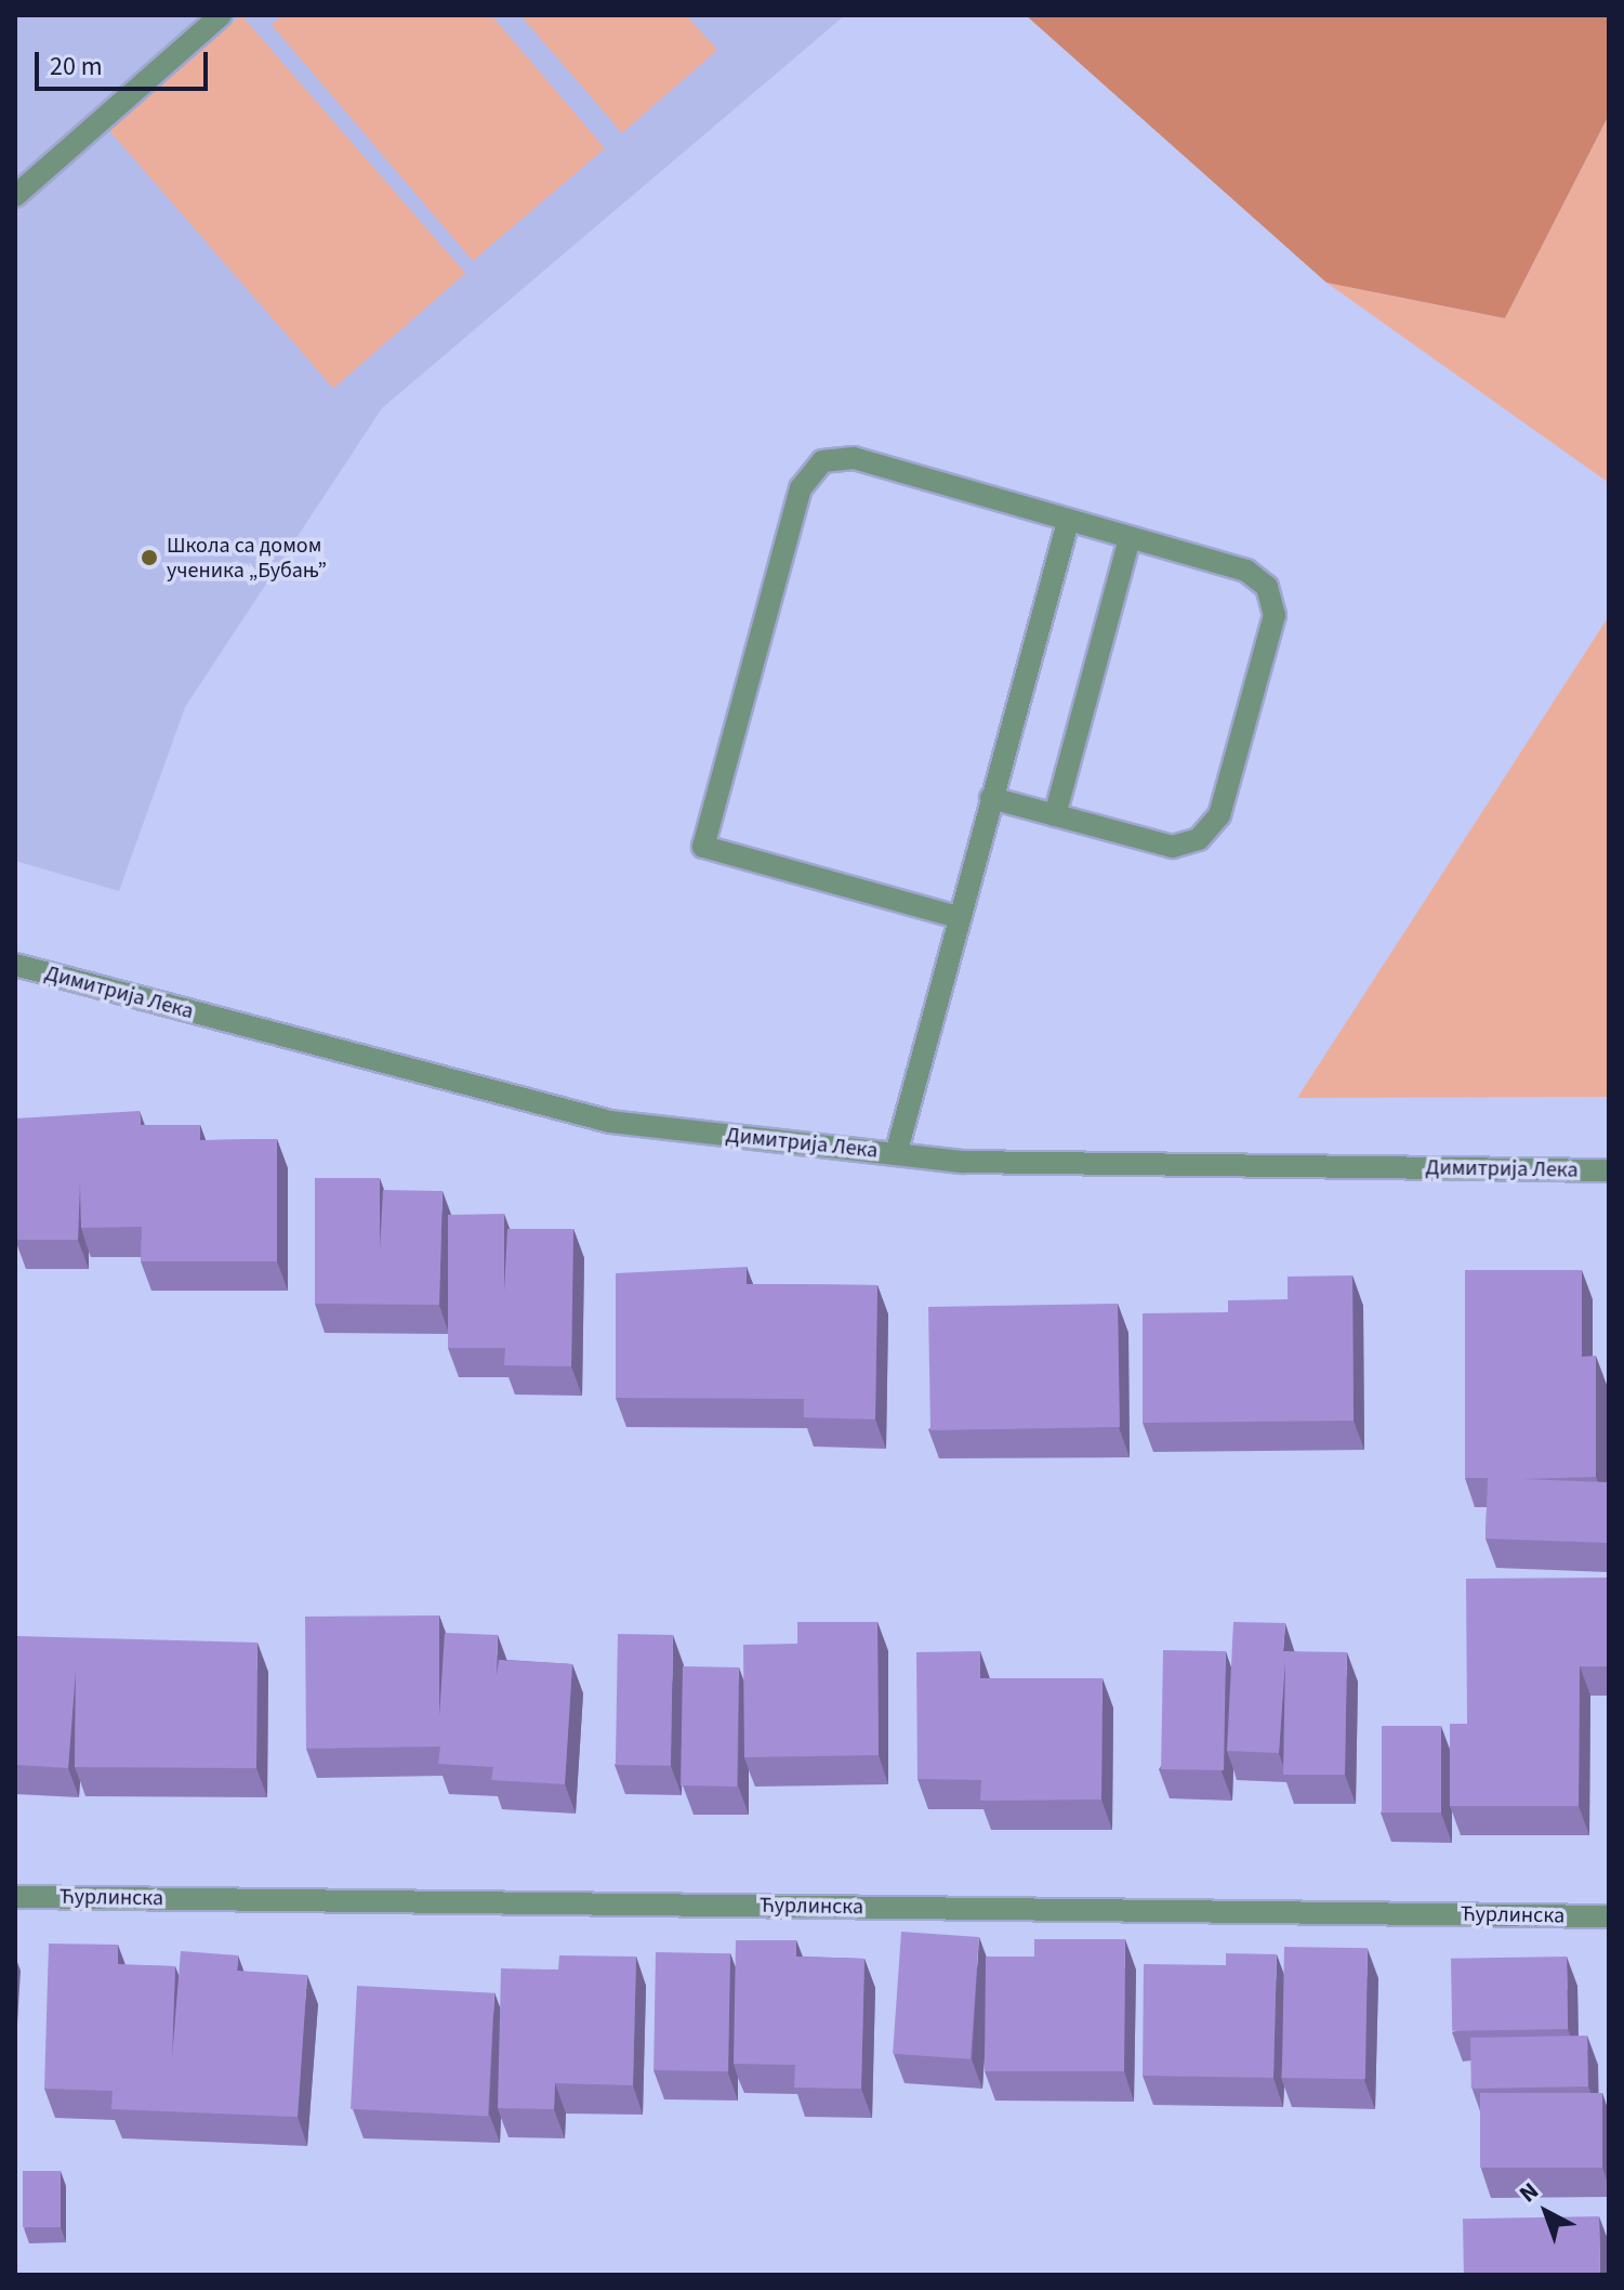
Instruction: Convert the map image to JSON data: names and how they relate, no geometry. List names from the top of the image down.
{
  "streets": {
    "street": ["Димитрија Лека", "Ћурлинска"]
  },
  "places": ["Школа са домом ученика „Бубањ”"],
  "scale_bar": "20 m",
  "north": "top left"
}
